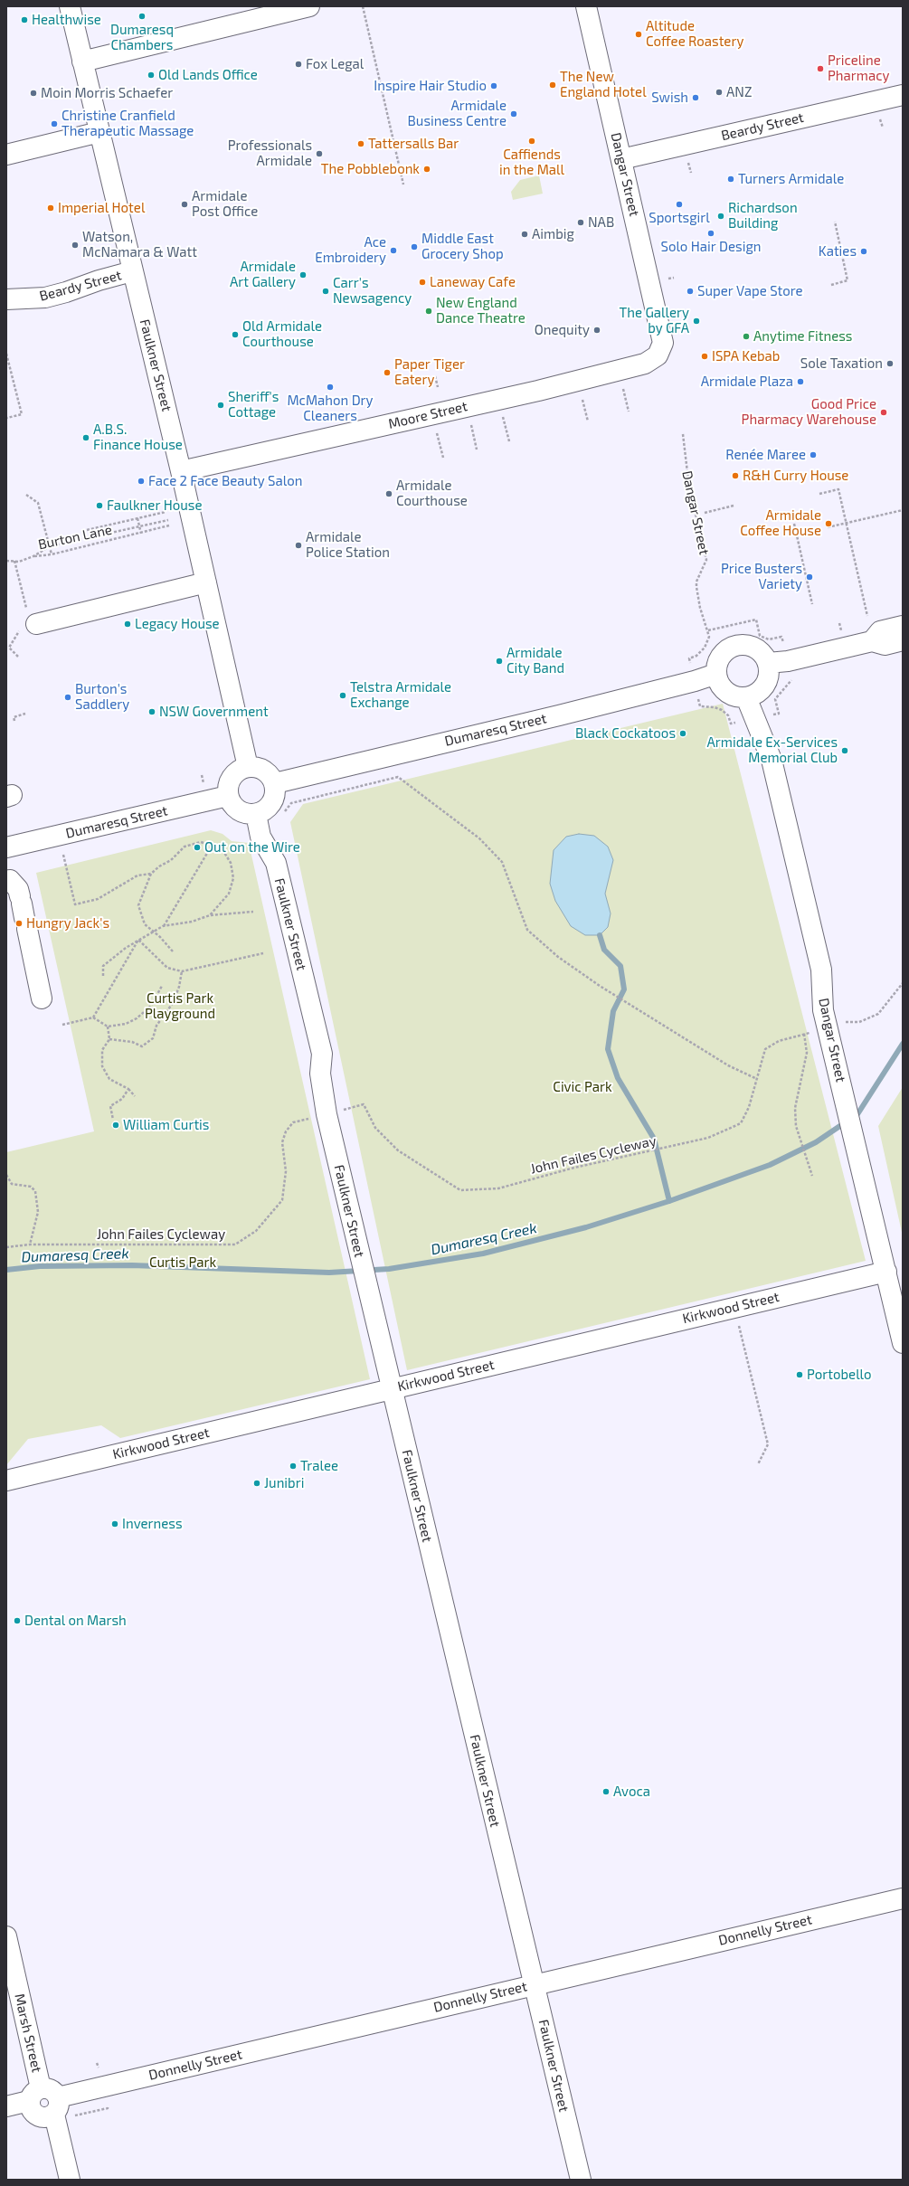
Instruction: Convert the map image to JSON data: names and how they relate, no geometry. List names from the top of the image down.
{
  "streets": {
    "street": [
      "Beardy Street",
      "Dangar Street",
      "Faulkner Street",
      "Moore Street",
      "Dumaresq Street",
      "Kirkwood Street",
      "Donnelly Street",
      "Marsh Street"
    ],
    "path": ["Burton Lane", "John Failes Cycleway"]
  },
  "crossings": [
    ["Beardy Street", "Dangar Street"],
    ["Beardy Street", "Faulkner Street"],
    ["Dangar Street", "Moore Street"],
    ["Dangar Street", "Dumaresq Street"],
    ["Dangar Street", "Kirkwood Street"],
    ["Faulkner Street", "Moore Street"],
    ["Faulkner Street", "Dumaresq Street"],
    ["Faulkner Street", "Kirkwood Street"],
    ["Faulkner Street", "Donnelly Street"],
    ["Donnelly Street", "Marsh Street"]
  ],
  "water": ["Dumaresq Creek"],
  "parks": ["Curtis Park Playground", "Civic Park", "Curtis Park"],
  "places": [
    "Dumaresq Chambers",
    "Healthwise",
    "Altitude Coffee Roastery",
    "Fox Legal",
    "Priceline Pharmacy",
    "Old Lands Office",
    "The New England Hotel",
    "Inspire Hair Studio",
    "ANZ",
    "Moin Morris Schaefer",
    "Swish",
    "Armidale Business Centre",
    "Christine Cranfield Therapeutic Massage",
    "Caffiends in the Mall",
    "Tattersalls Bar",
    "Professionals Armidale",
    "The Pobblebonk",
    "Turners Armidale",
    "Armidale Post Office",
    "Sportsgirl",
    "Imperial Hotel",
    "Richardson Building",
    "NAB",
    "Solo Hair Design",
    "Aimbig",
    "Watson, McNamara & Watt",
    "Middle East Grocery Shop",
    "Ace Embroidery",
    "Katies",
    "Armidale Art Gallery",
    "Laneway Cafe",
    "Carr's Newsagency",
    "Super Vape Store",
    "New England Dance Theatre",
    "The Gallery by GFA",
    "Onequity",
    "Old Armidale Courthouse",
    "Anytime Fitness",
    "ISPA Kebab",
    "Sole Taxation",
    "Paper Tiger Eatery",
    "Armidale Plaza",
    "McMahon Dry Cleaners",
    "Sheriff's Cottage",
    "Good Price Pharmacy Warehouse",
    "A.B.S. Finance House",
    "Renée Maree",
    "R&H Curry House",
    "Face 2 Face Beauty Salon",
    "Armidale Courthouse",
    "Faulkner House",
    "Armidale Coffee House",
    "Armidale Police Station",
    "Price Busters Variety",
    "Legacy House",
    "Armidale City Band",
    "Telstra Armidale Exchange",
    "Burton's Saddlery",
    "NSW Government",
    "Black Cockatoos",
    "Armidale Ex-Services Memorial Club",
    "Out on the Wire",
    "Hungry Jack's",
    "William Curtis",
    "Portobello",
    "Tralee",
    "Junibri",
    "Inverness",
    "Dental on Marsh",
    "Avoca"
  ]
}
